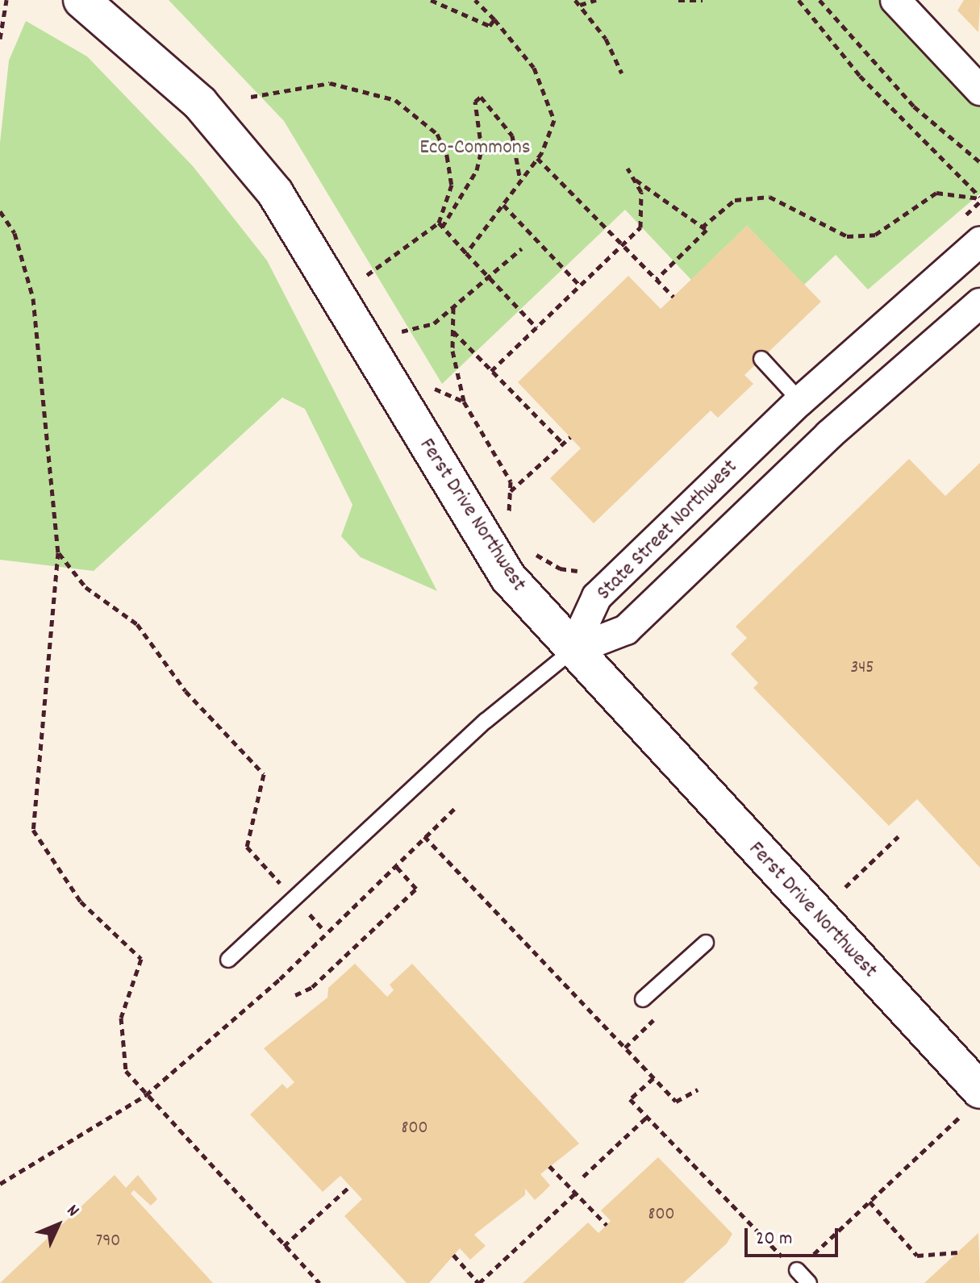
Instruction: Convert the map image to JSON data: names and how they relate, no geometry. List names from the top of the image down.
{
  "streets": {
    "street": ["Ferst Drive Northwest", "State Street Northwest"]
  },
  "crossings": [
    ["Ferst Drive Northwest", "State Street Northwest"]
  ],
  "parks": ["Eco-Commons"],
  "house_numbers": [
    "345",
    "800",
    "800",
    "790"
  ],
  "scale_bar": "20 m",
  "north": "top right"
}
